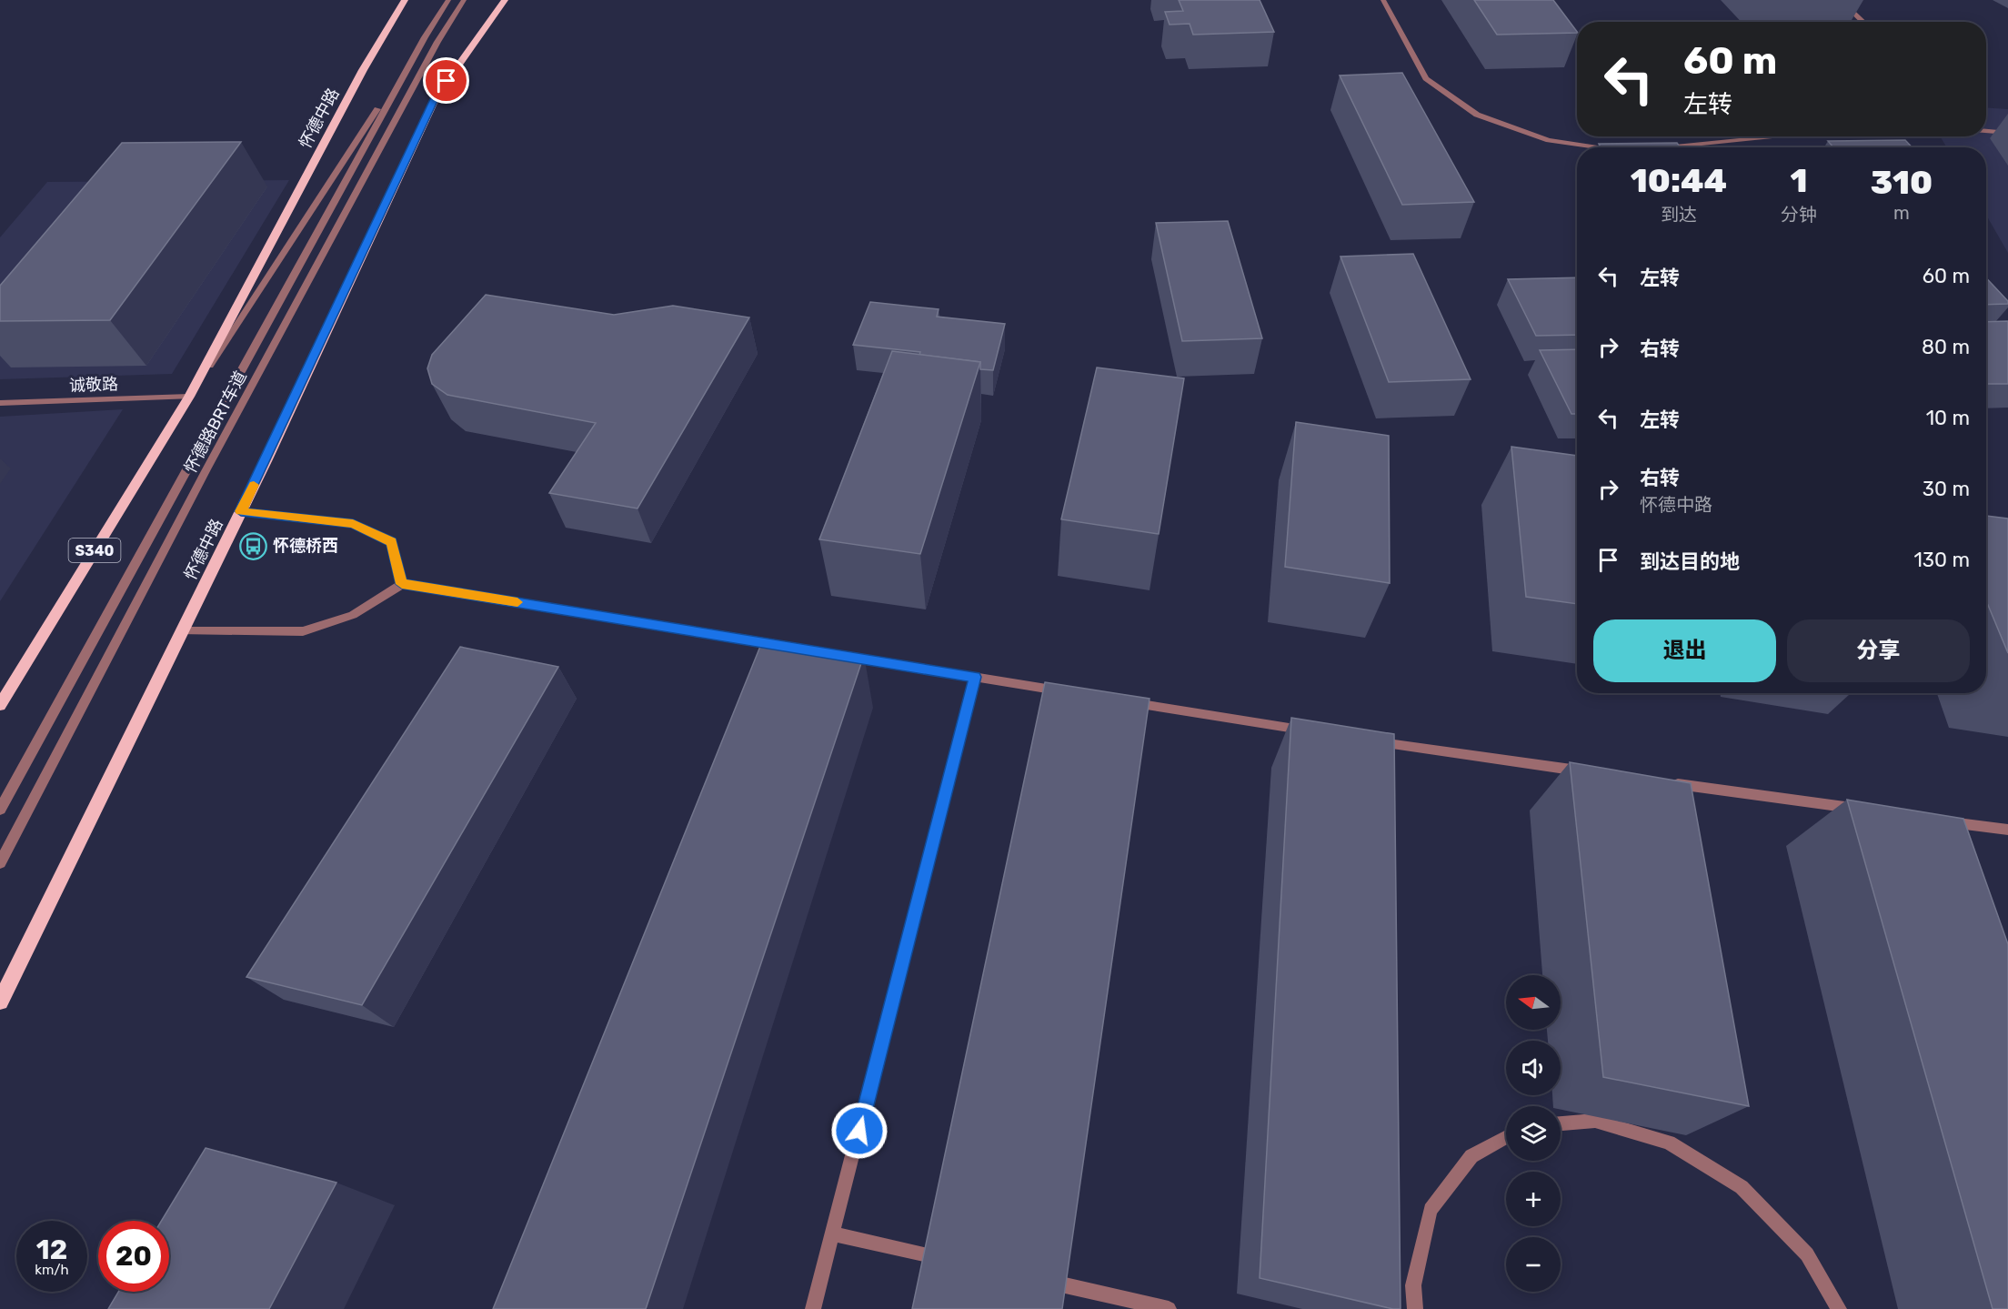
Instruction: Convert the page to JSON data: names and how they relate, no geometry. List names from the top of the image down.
{
  "streets": {
    "main road": ["怀德中路", "S340"],
    "street": ["诚敬路", "怀德路BRT车道"]
  },
  "crossings": [
    ["怀德中路", "诚敬路"]
  ],
  "places": {
    "bus stop": ["怀德桥西"]
  },
  "north": "left",
  "page": {
    "turn": ["60 m", "左转"],
    "eta": [
      "10:44",
      "到达",
      "1",
      "分钟",
      "310",
      "m"
    ],
    "list": [
      {
        "name": "左转",
        "value": "60 m"
      },
      {
        "name": "右转",
        "value": "80 m"
      },
      {
        "name": "左转",
        "value": "10 m"
      },
      {
        "name": "右转",
        "note": "怀德中路",
        "value": "30 m"
      },
      {
        "name": "到达目的地",
        "value": "130 m"
      }
    ],
    "buttons": ["退出", "分享"],
    "map_buttons": ["+", "−"],
    "speed": "12 km/h",
    "limit": "20"
  }
}
